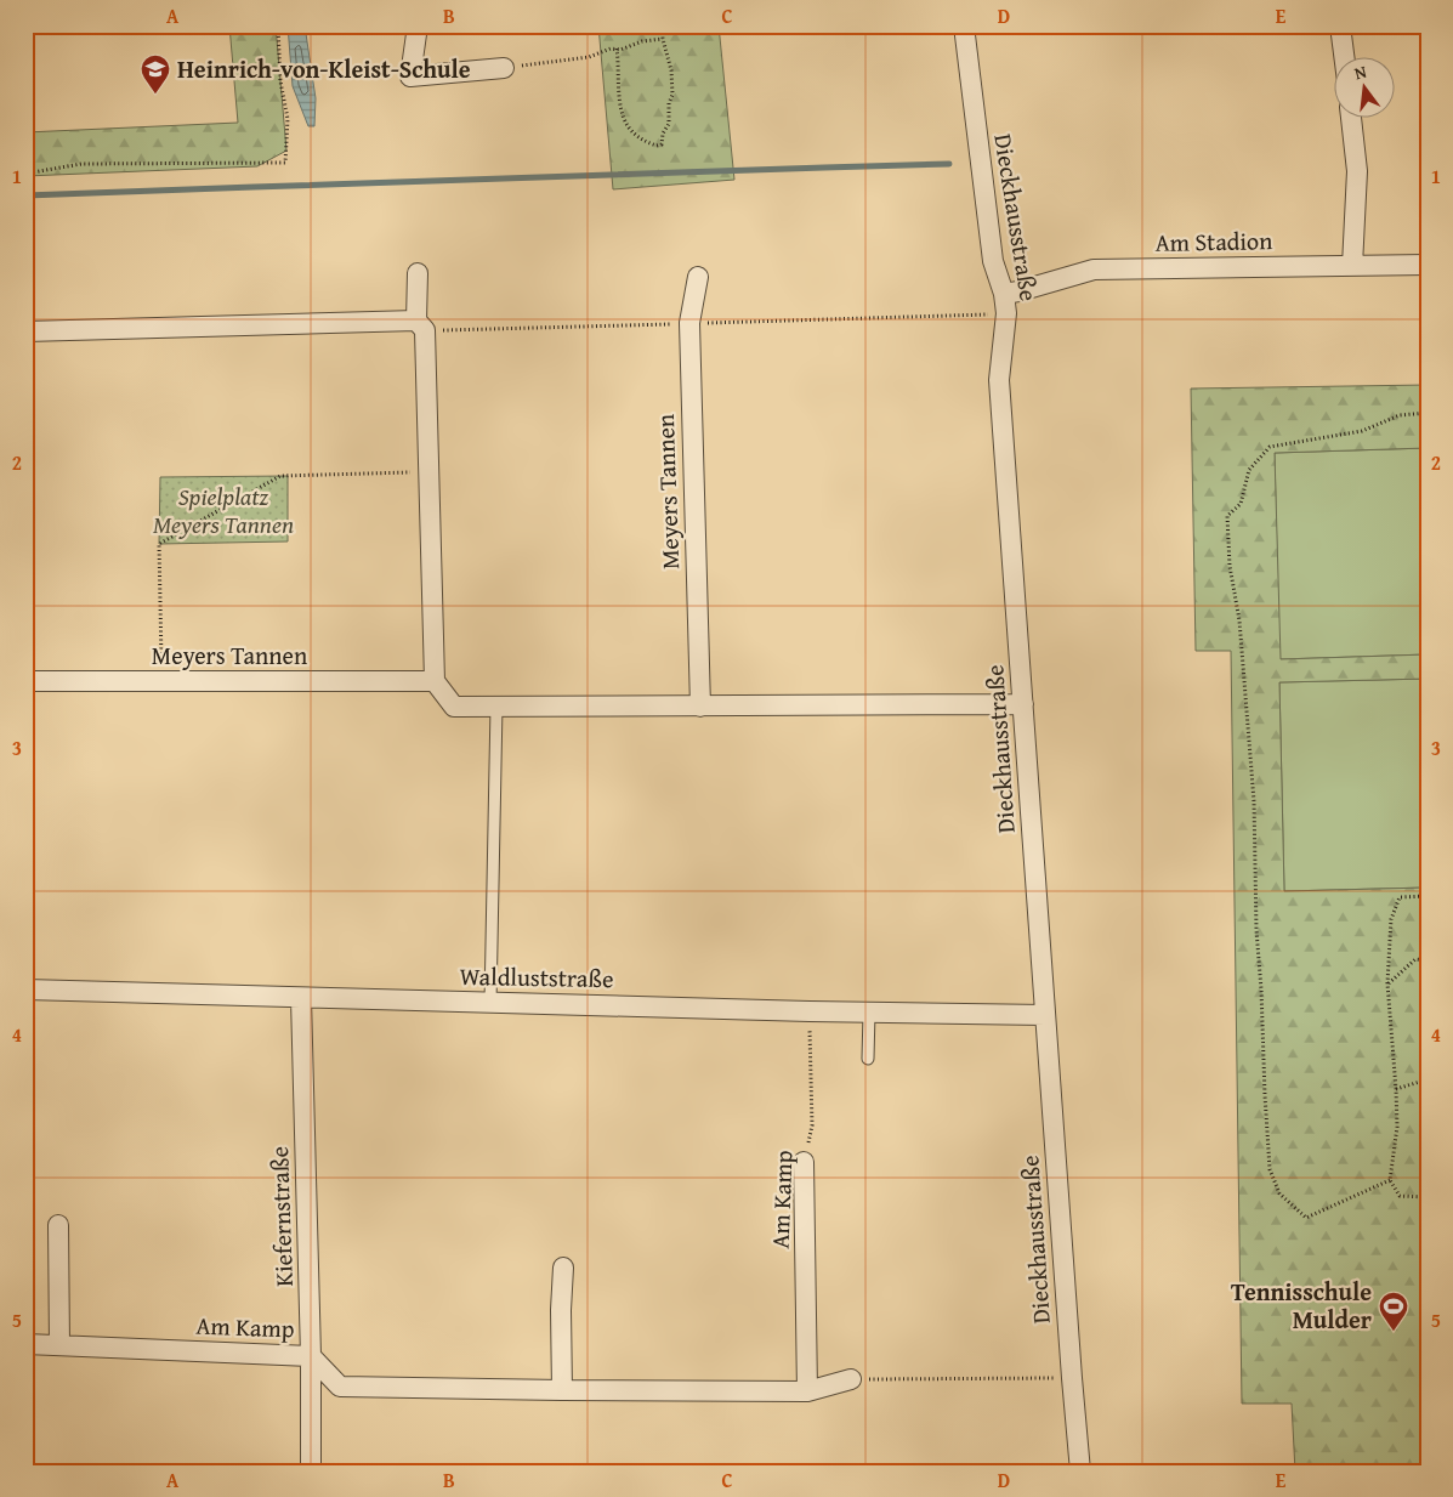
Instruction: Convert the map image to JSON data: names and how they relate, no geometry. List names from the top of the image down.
{
  "streets": {
    "street": [
      "Dieckhausstraße",
      "Am Stadion",
      "Meyers Tannen",
      "Waldluststraße",
      "Am Kamp",
      "Kiefernstraße"
    ]
  },
  "crossings": [
    ["Dieckhausstraße", "Am Stadion"],
    ["Dieckhausstraße", "Waldluststraße"],
    ["Waldluststraße", "Am Kamp"],
    ["Waldluststraße", "Kiefernstraße"],
    ["Am Kamp", "Kiefernstraße"]
  ],
  "parks": ["Spielplatz Meyers Tannen"],
  "places": {
    "school or university": ["Heinrich-von-Kleist-Schule"],
    "sports": ["Tennisschule Mulder"]
  },
  "north": "top",
  "grid": {
    "columns": [
      "A",
      "B",
      "C",
      "D",
      "E"
    ],
    "rows": [
      "1",
      "2",
      "3",
      "4",
      "5"
    ]
  }
}
